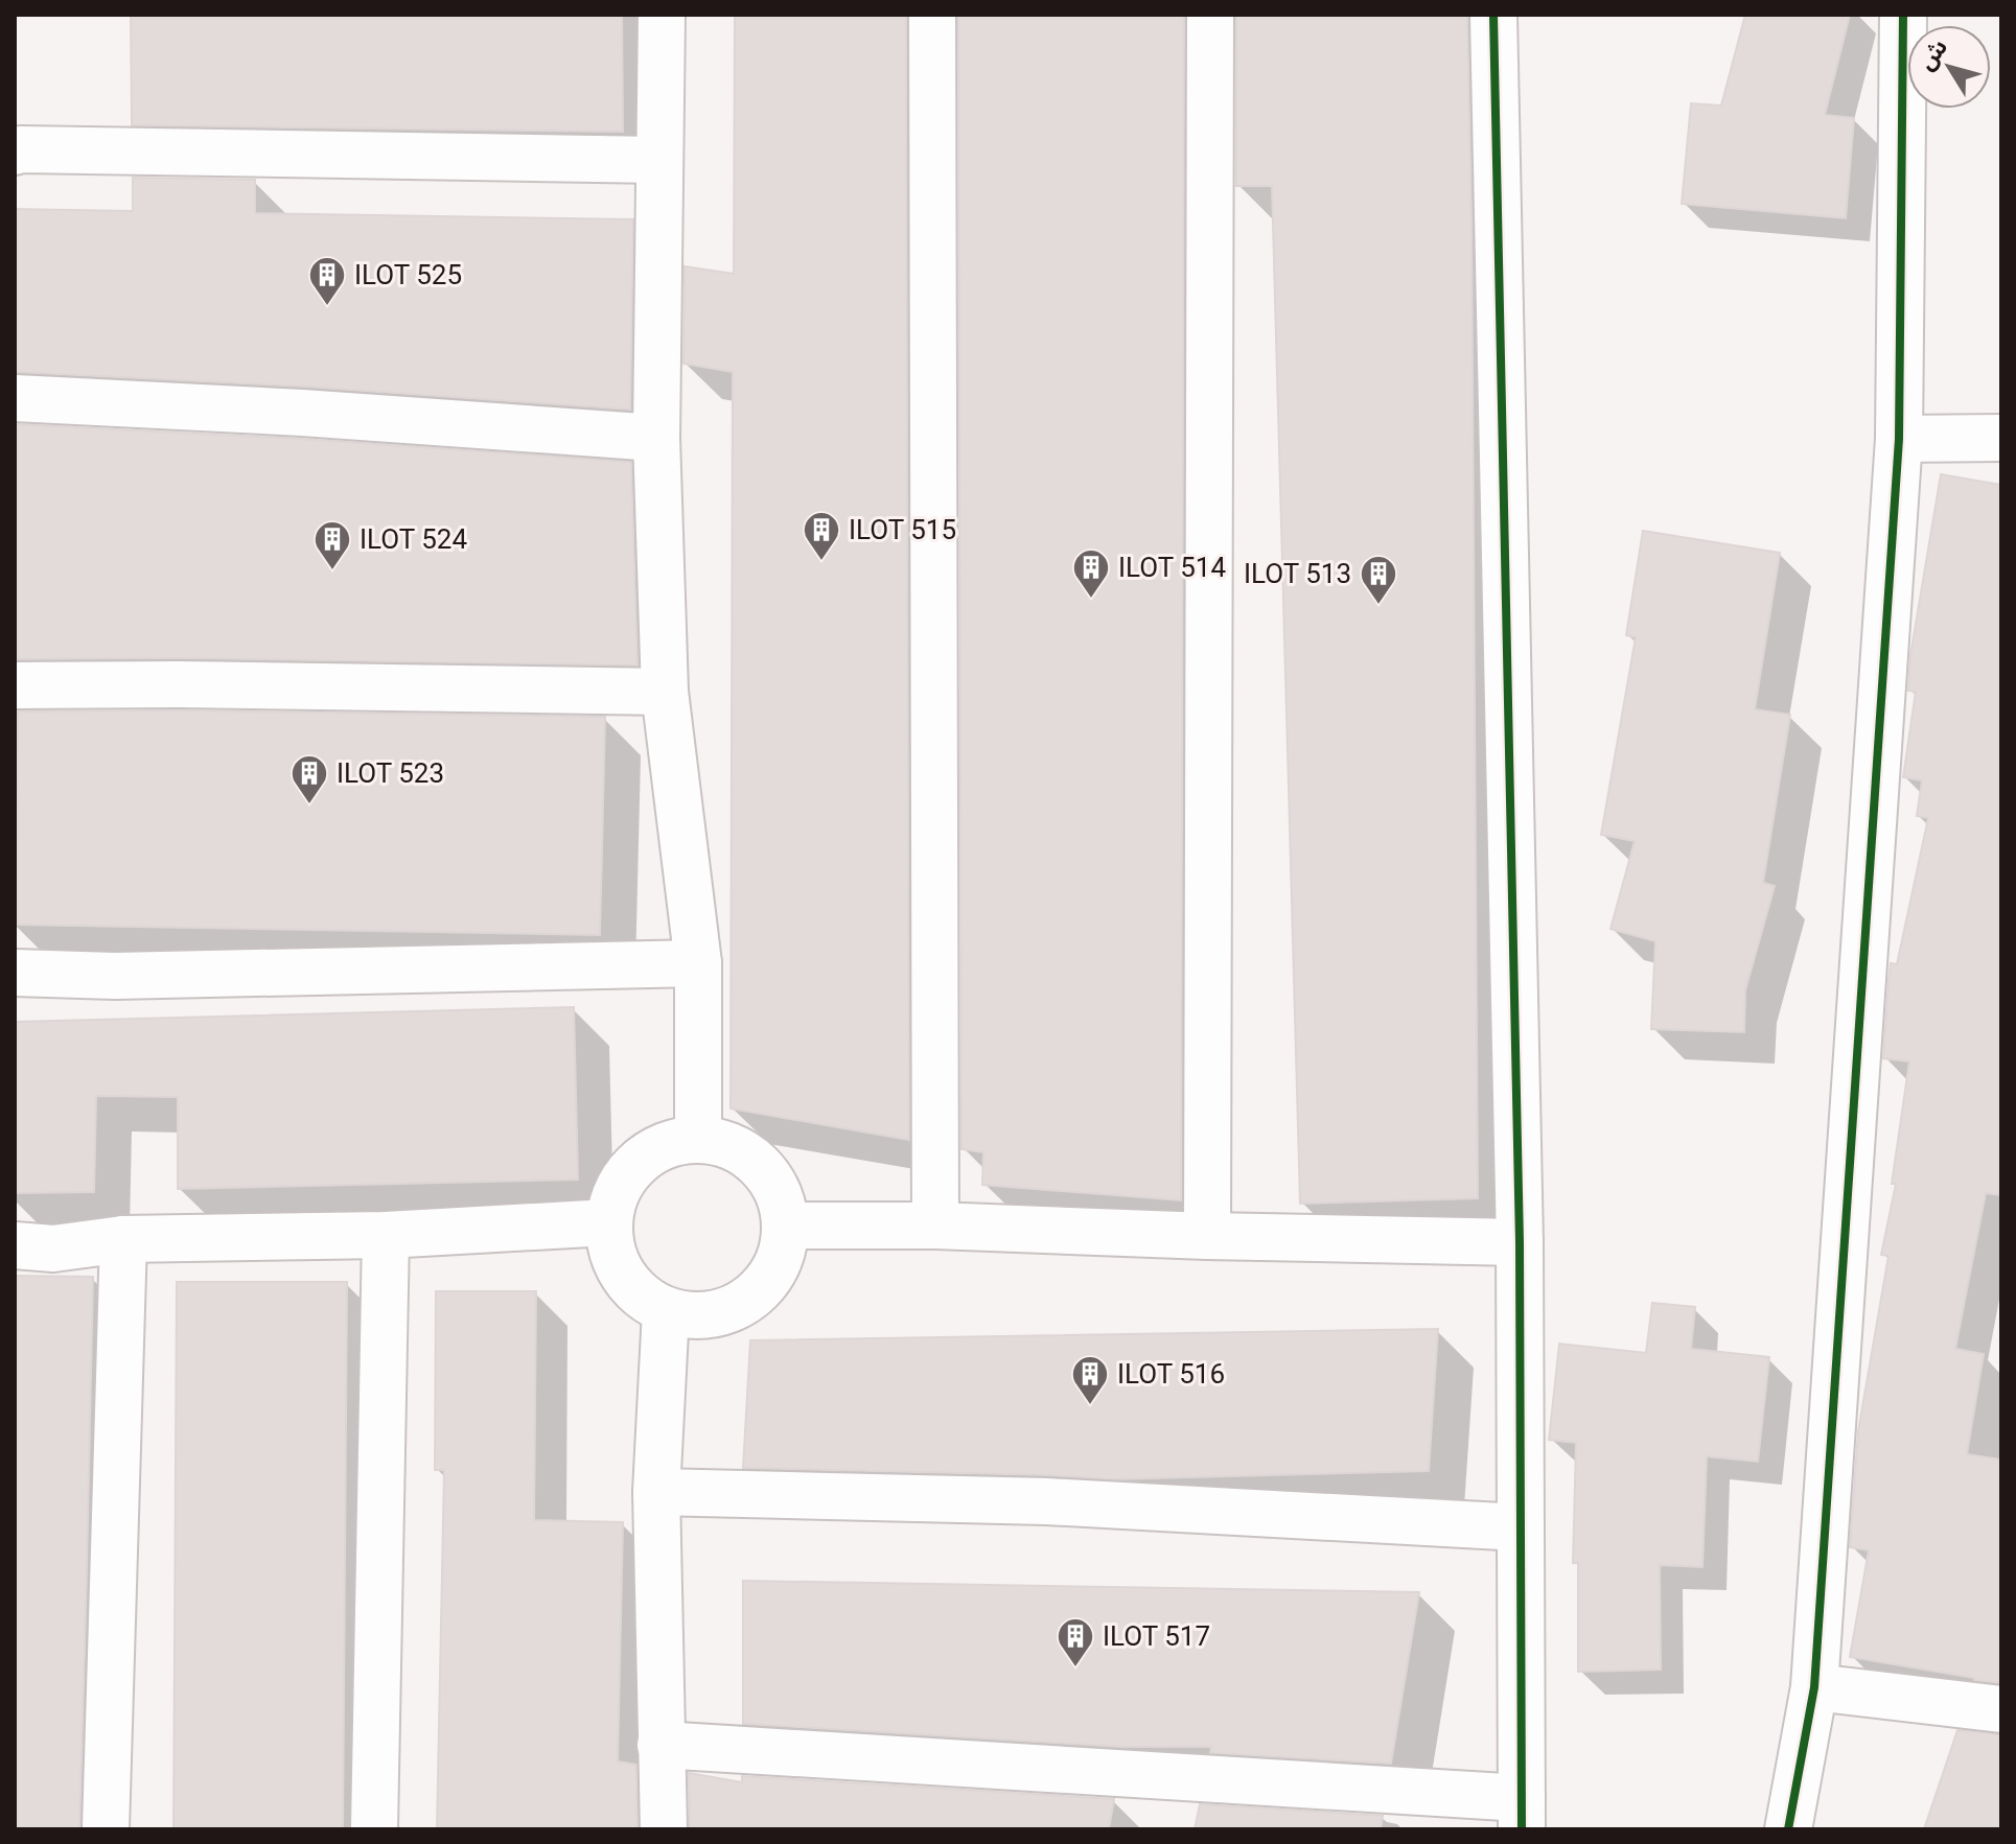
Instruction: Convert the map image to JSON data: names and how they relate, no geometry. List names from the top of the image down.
{
  "places": {
    "building": [
      "ILOT 525",
      "ILOT 515",
      "ILOT 524",
      "ILOT 514",
      "ILOT 513",
      "ILOT 523",
      "ILOT 516",
      "ILOT 517"
    ]
  },
  "north": "top left"
}
